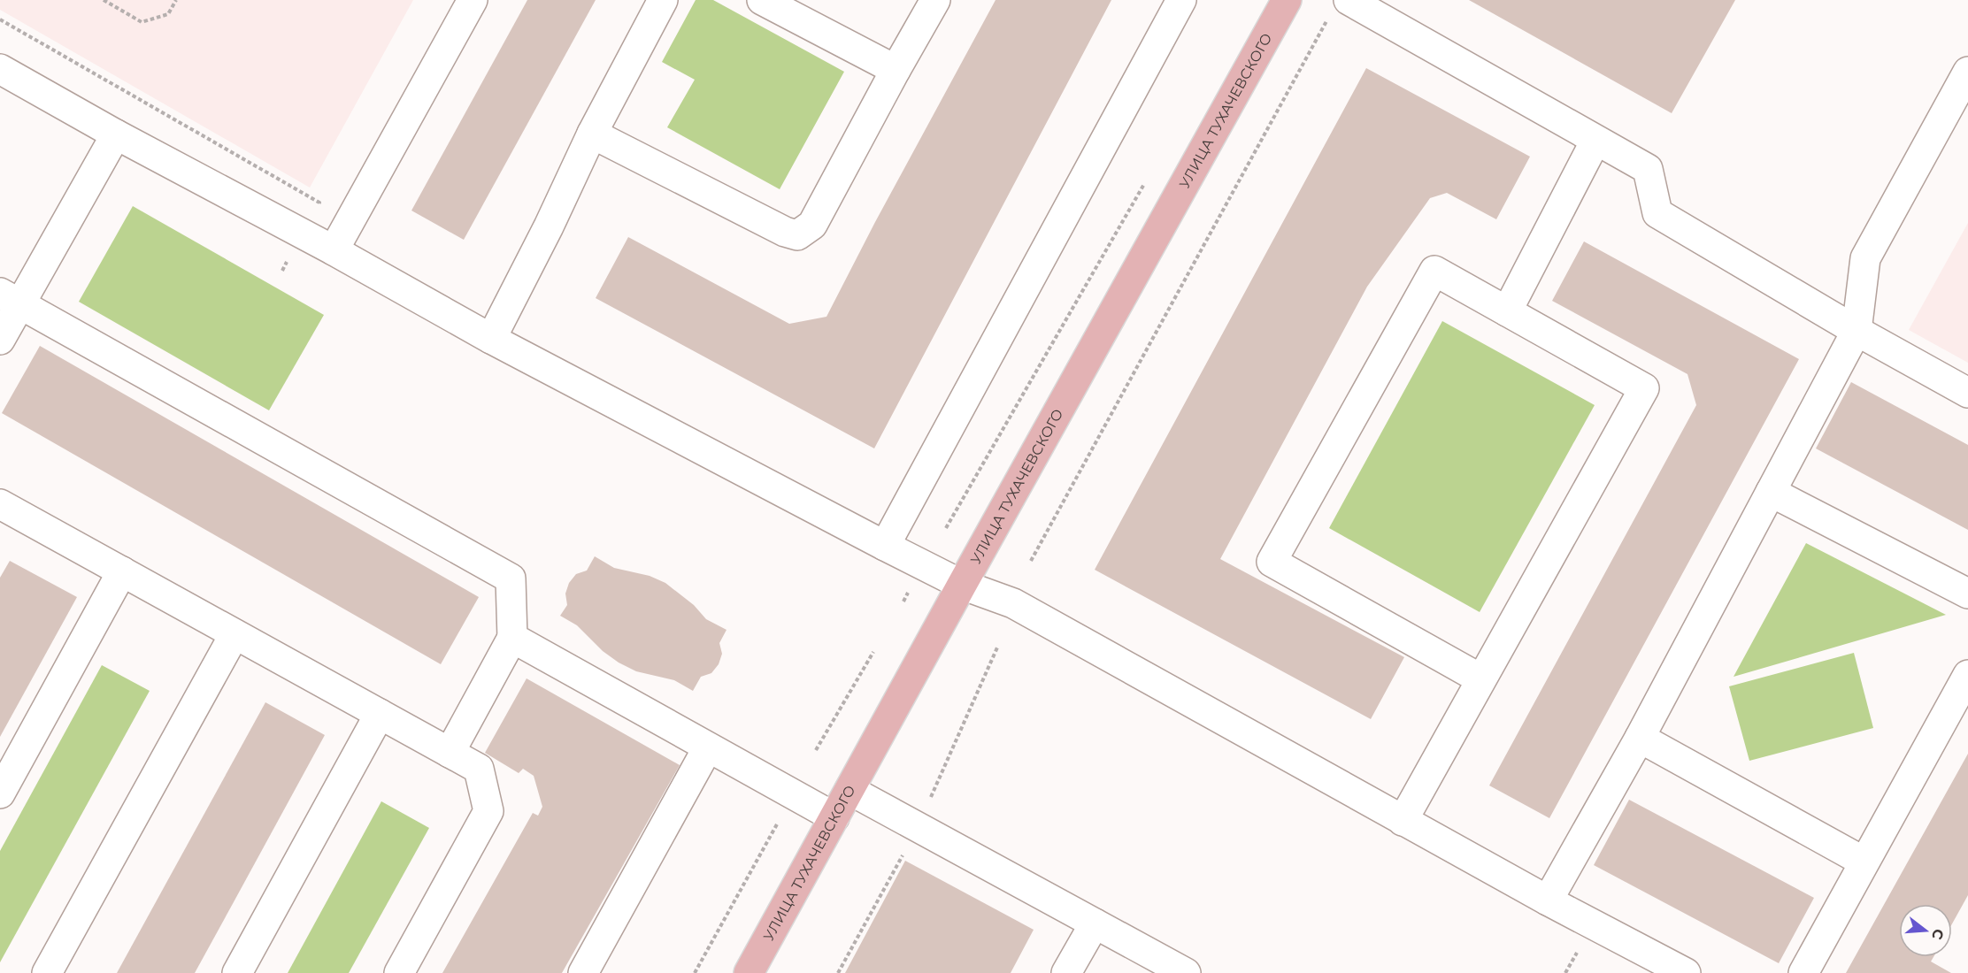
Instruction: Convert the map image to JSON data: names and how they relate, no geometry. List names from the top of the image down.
{
  "streets": {
    "main road": ["УЛИЦА ТУХАЧЕВСКОГО"]
  },
  "north": "right"
}
